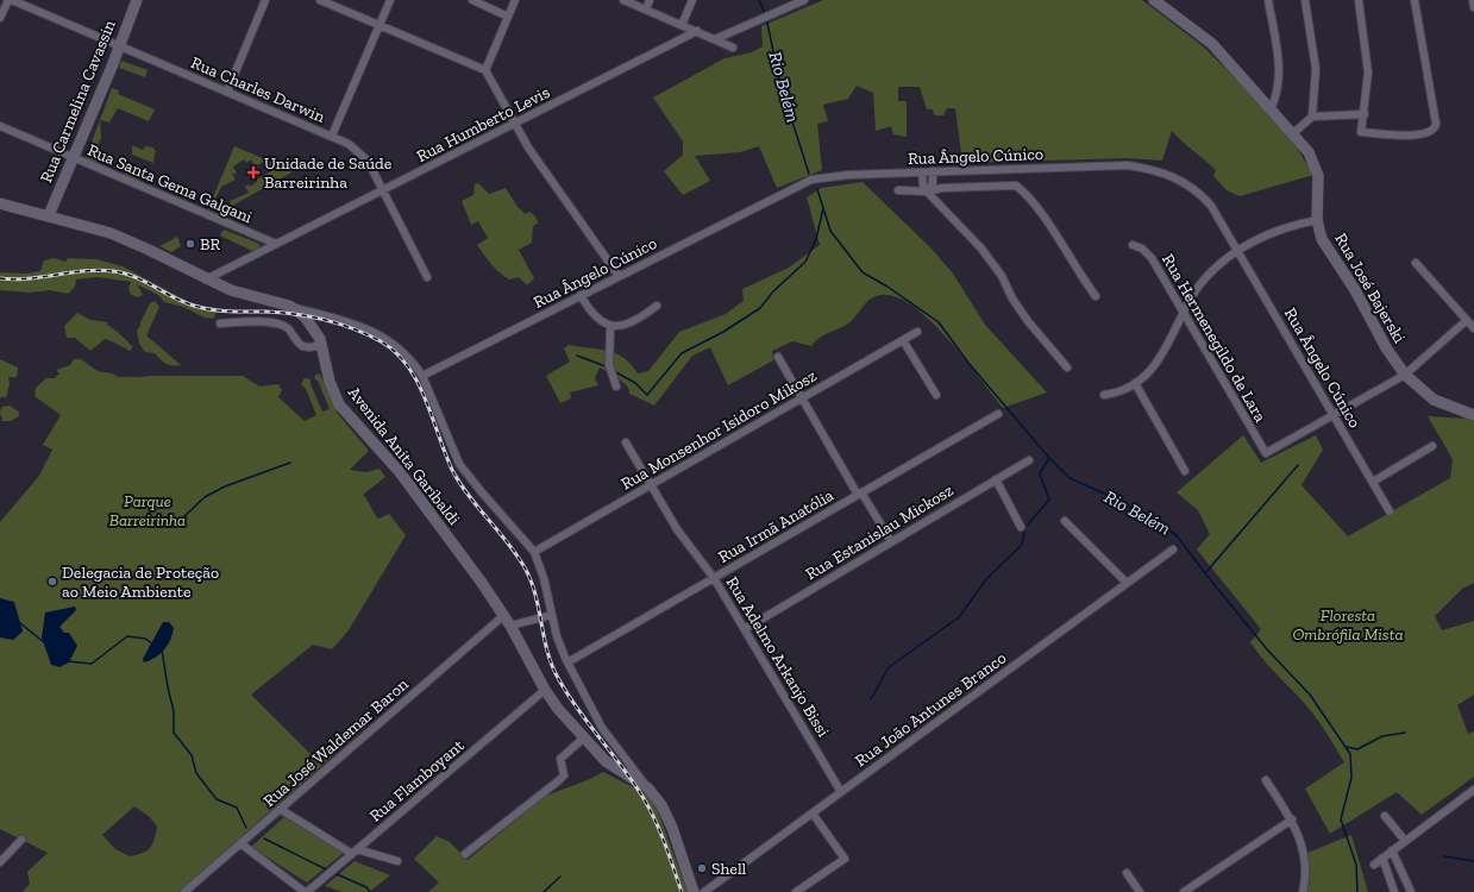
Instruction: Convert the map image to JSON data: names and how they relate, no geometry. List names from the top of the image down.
{
  "streets": {
    "main road": ["Rua Carmelina Cavassin", "Rua José Bajerski", "Avenida Anita Garibaldi"],
    "street": [
      "Rua Charles Darwin",
      "Rua Humberto Levis",
      "Rua Ângelo Cúnico",
      "Rua Santa Gema Galgani",
      "Rua Hermenegildo de Lara",
      "Rua Monsenhor Isidoro Mikosz",
      "Rua Irmã Anatólia",
      "Rua Estanislau Mickosz",
      "Rua Adelmo Arkanjo Bissi",
      "Rua João Antunes Branco",
      "Rua José Waldemar Baron",
      "Rua Flamboyant"
    ]
  },
  "crossings": [
    ["Rua Charles Darwin", "Rua Carmelina Cavassin"],
    ["Rua Charles Darwin", "Rua Humberto Levis"],
    ["Rua Carmelina Cavassin", "Rua Santa Gema Galgani"],
    ["Rua Carmelina Cavassin", "Avenida Anita Garibaldi"],
    ["Rua Humberto Levis", "Rua Santa Gema Galgani"],
    ["Rua Humberto Levis", "Avenida Anita Garibaldi"],
    ["Rua Ângelo Cúnico", "Rua Hermenegildo de Lara"],
    ["Rua Monsenhor Isidoro Mikosz", "Rua Adelmo Arkanjo Bissi"],
    ["Avenida Anita Garibaldi", "Rua José Waldemar Baron"],
    ["Avenida Anita Garibaldi", "Rua Flamboyant"],
    ["Rua Irmã Anatólia", "Rua Adelmo Arkanjo Bissi"],
    ["Rua Estanislau Mickosz", "Rua Adelmo Arkanjo Bissi"],
    ["Rua Adelmo Arkanjo Bissi", "Rua João Antunes Branco"]
  ],
  "water": ["Rio Belém"],
  "parks": ["Parque Barreirinha", "Floresta Ombrófila Mista"],
  "places": {
    "health": ["Unidade de Saúde Barreirinha"],
    "other": ["BR", "Delegacia de Proteção ao Meio Ambiente", "Shell"]
  }
}
